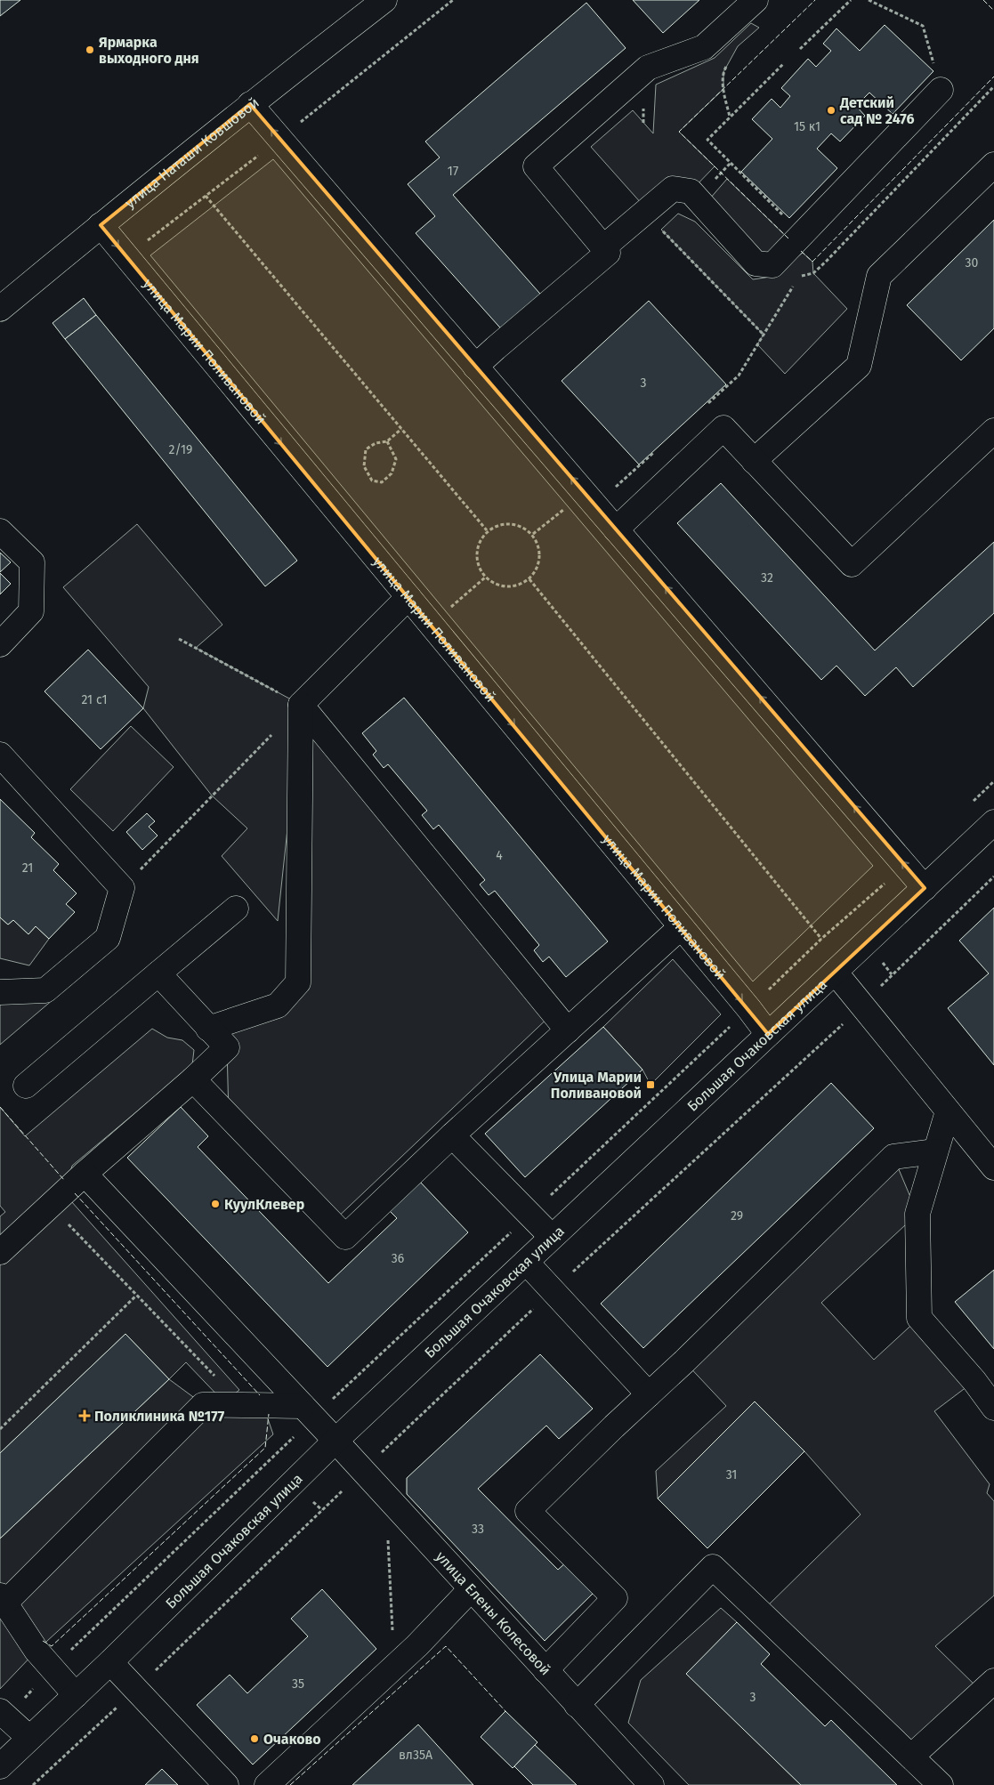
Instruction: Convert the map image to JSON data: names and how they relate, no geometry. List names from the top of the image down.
{
  "streets": {
    "street": [
      "улица Наташи Ковшовой",
      "улица Марии Поливановой",
      "Большая Очаковская улица",
      "улица Елены Колесовой"
    ]
  },
  "crossings": [
    ["улица Наташи Ковшовой", "улица Марии Поливановой"],
    ["улица Марии Поливановой", "Большая Очаковская улица"],
    ["Большая Очаковская улица", "улица Елены Колесовой"]
  ],
  "places": {
    "other": [
      "Ярмарка выходного дня",
      "Детский сад № 2476",
      "КуулКлевер",
      "Очаково"
    ],
    "transit": ["Улица Марии Поливановой"],
    "health": ["Поликлиника №177"]
  },
  "house_numbers": [
    "15 к1",
    "17",
    "30",
    "3",
    "2/19",
    "32",
    "21 с1",
    "4",
    "21",
    "29",
    "36",
    "31",
    "33",
    "35",
    "3",
    "вл35А"
  ]
}
